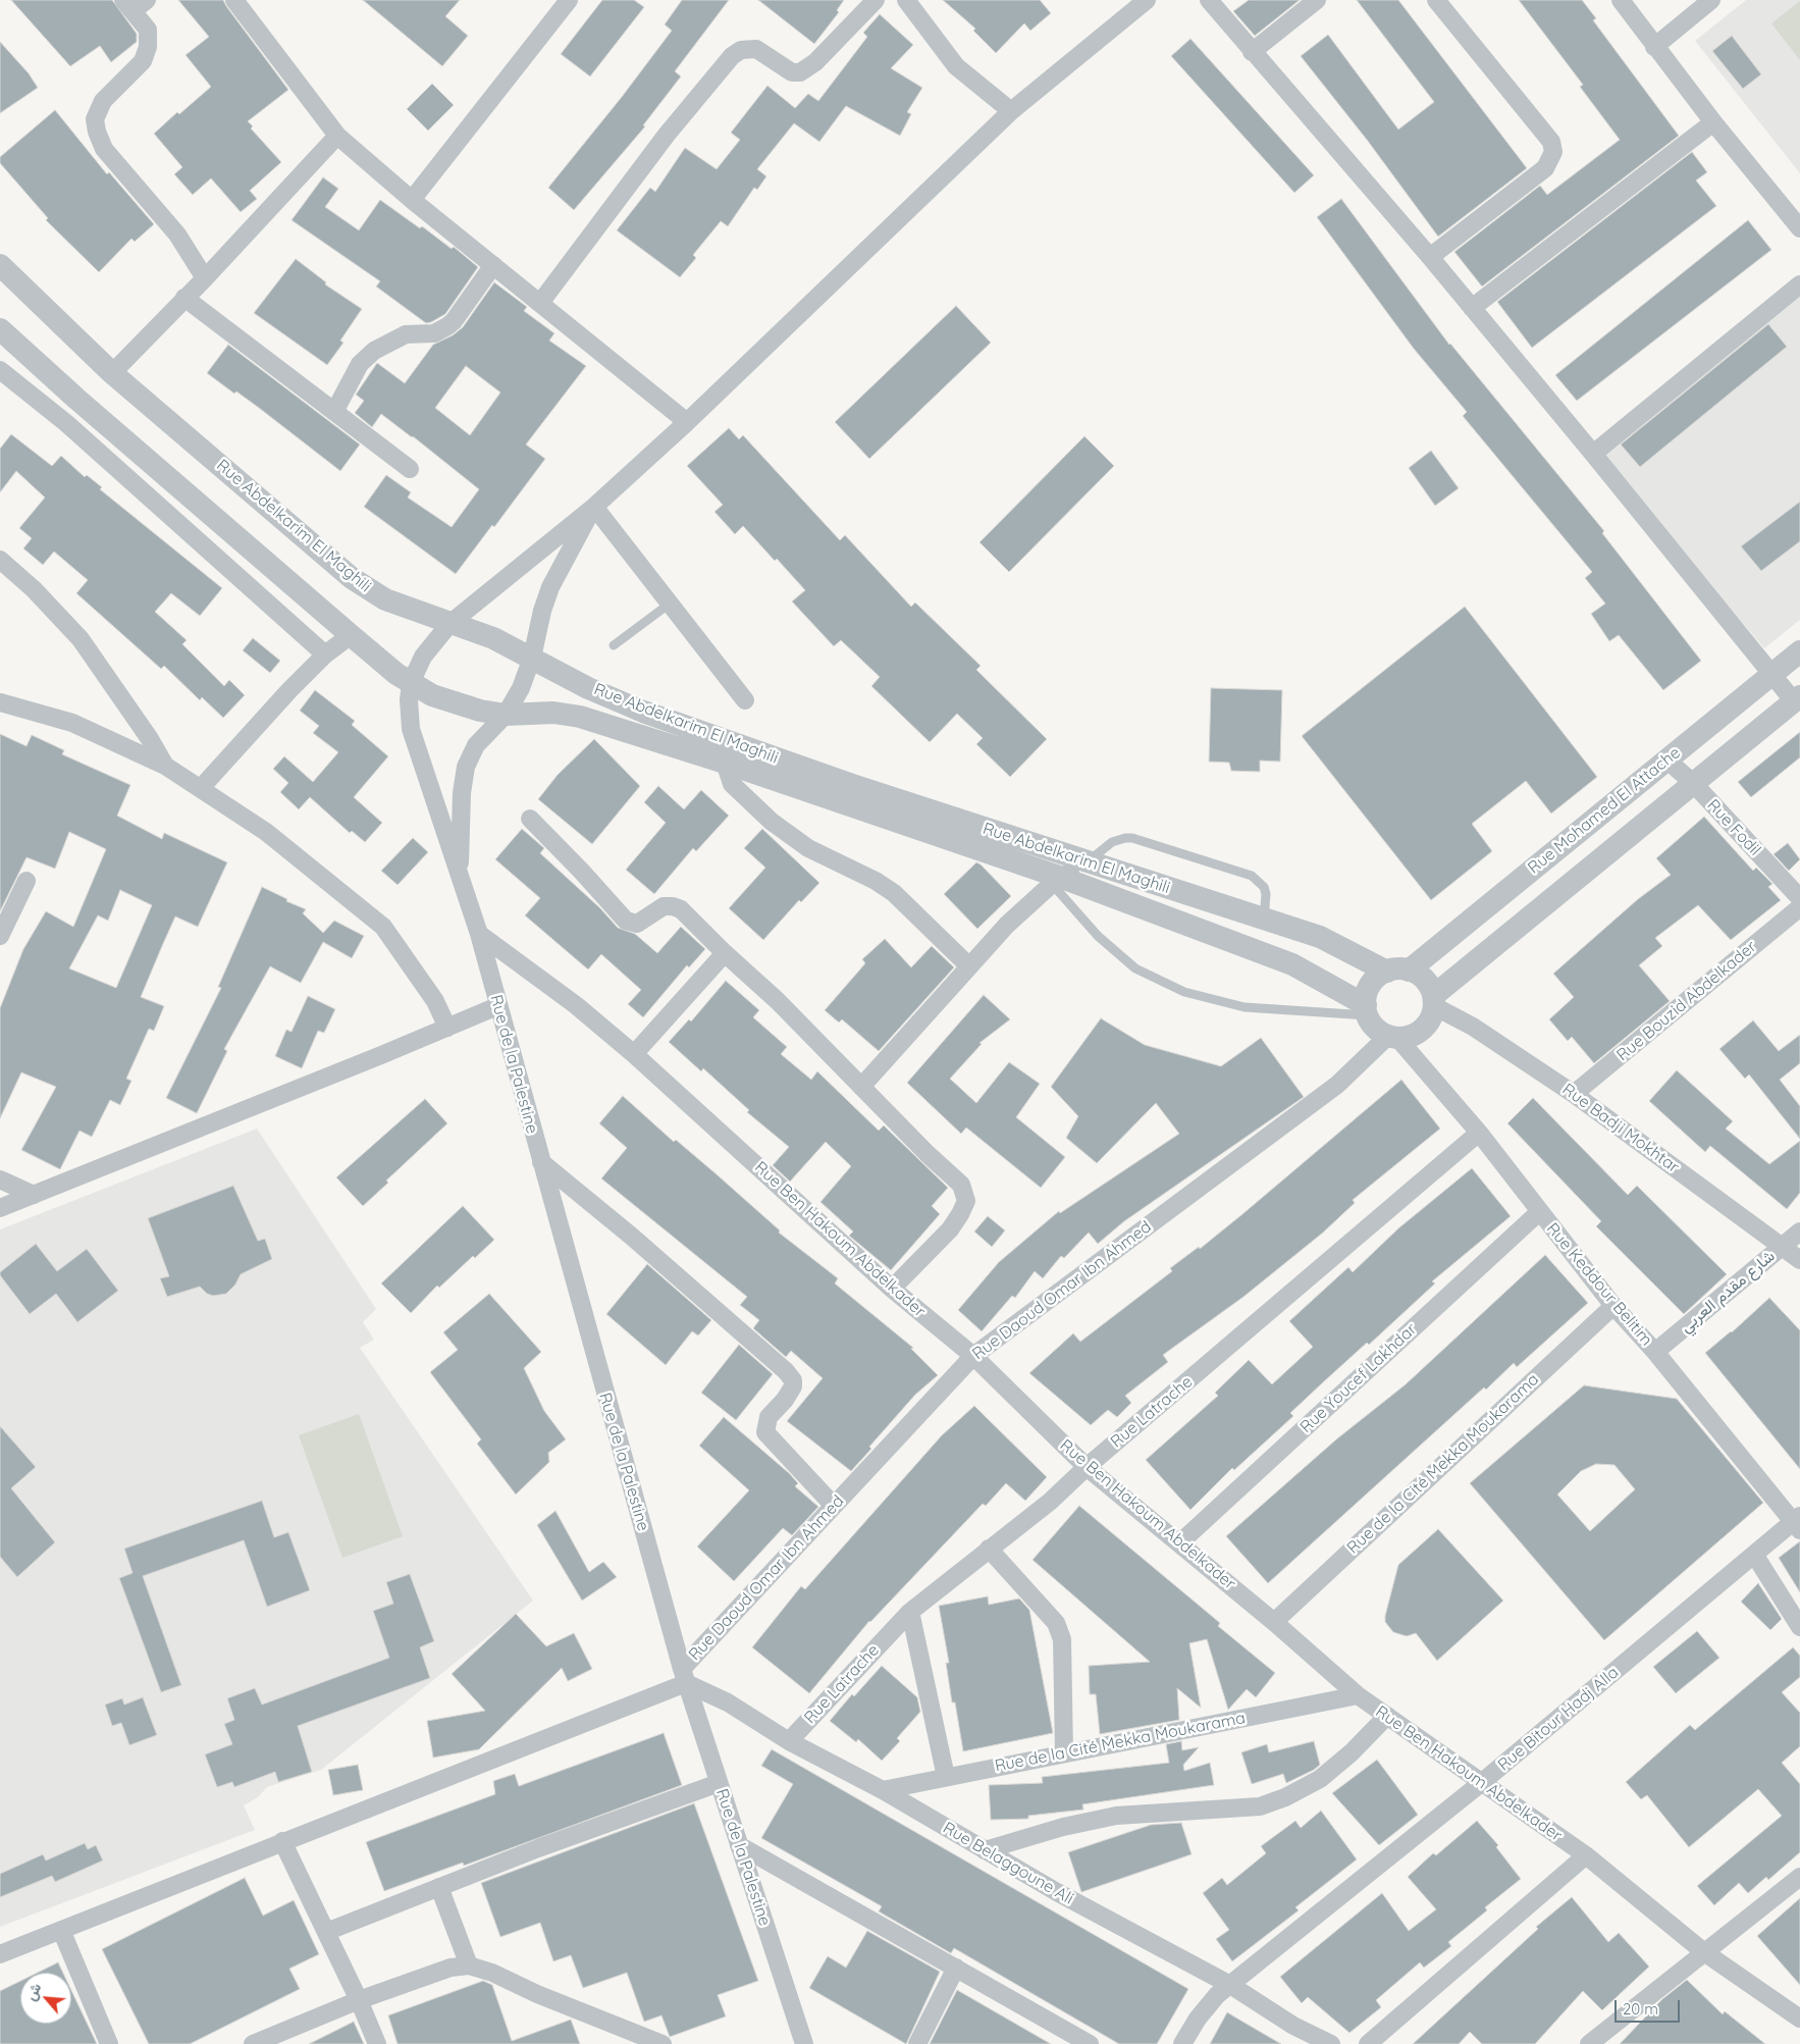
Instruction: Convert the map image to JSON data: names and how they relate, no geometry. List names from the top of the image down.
{
  "streets": {
    "street": [
      "Rue Abdelkarim El Maghili",
      "Rue Mohamed El Attache",
      "Rue Fodil",
      "Rue Bouzid Abdelkader",
      "Rue de la Palestine",
      "Rue Badji Mokhtar",
      "Rue Ben Hakoum Abdelkader",
      "Rue Keddour Belitim",
      "Rue Daoud Omar Ibn Ahmed",
      "شارع مقدم العربي",
      "Rue Youcef Lakhdar",
      "Rue Latrache",
      "Rue de la Cité Mekka Moukarama",
      "Rue Bitour Hadj Alla",
      "Rue Belaggoune Ali"
    ]
  },
  "crossings": [
    ["Rue Abdelkarim El Maghili", "Rue Mohamed El Attache"],
    ["Rue Abdelkarim El Maghili", "Rue de la Palestine"],
    ["Rue Abdelkarim El Maghili", "Rue Badji Mokhtar"],
    ["Rue Abdelkarim El Maghili", "Rue Keddour Belitim"],
    ["Rue Abdelkarim El Maghili", "Rue Daoud Omar Ibn Ahmed"],
    ["Rue Mohamed El Attache", "Rue Fodil"],
    ["Rue Mohamed El Attache", "Rue Badji Mokhtar"],
    ["Rue Mohamed El Attache", "Rue Keddour Belitim"],
    ["Rue Mohamed El Attache", "Rue Daoud Omar Ibn Ahmed"],
    ["Rue Bouzid Abdelkader", "Rue Badji Mokhtar"],
    ["Rue de la Palestine", "Rue Ben Hakoum Abdelkader"],
    ["Rue de la Palestine", "Rue Daoud Omar Ibn Ahmed"],
    ["Rue de la Palestine", "Rue Belaggoune Ali"],
    ["Rue Badji Mokhtar", "Rue Keddour Belitim"],
    ["Rue Badji Mokhtar", "Rue Daoud Omar Ibn Ahmed"],
    ["Rue Badji Mokhtar", "شارع مقدم العربي"],
    ["Rue Ben Hakoum Abdelkader", "Rue Daoud Omar Ibn Ahmed"],
    ["Rue Ben Hakoum Abdelkader", "Rue Youcef Lakhdar"],
    ["Rue Ben Hakoum Abdelkader", "Rue Latrache"],
    ["Rue Ben Hakoum Abdelkader", "Rue de la Cité Mekka Moukarama"],
    ["Rue Ben Hakoum Abdelkader", "Rue Bitour Hadj Alla"],
    ["Rue Keddour Belitim", "Rue Daoud Omar Ibn Ahmed"],
    ["Rue Keddour Belitim", "شارع مقدم العربي"],
    ["Rue Keddour Belitim", "Rue Youcef Lakhdar"],
    ["Rue Keddour Belitim", "Rue Latrache"],
    ["Rue Keddour Belitim", "Rue de la Cité Mekka Moukarama"],
    ["Rue Keddour Belitim", "Rue Bitour Hadj Alla"],
    ["Rue Daoud Omar Ibn Ahmed", "Rue Belaggoune Ali"],
    ["Rue Latrache", "Rue Belaggoune Ali"],
    ["Rue de la Cité Mekka Moukarama", "Rue Belaggoune Ali"],
    ["Rue Bitour Hadj Alla", "Rue Belaggoune Ali"]
  ],
  "scale_bar": "20 m",
  "north": "top left"
}
